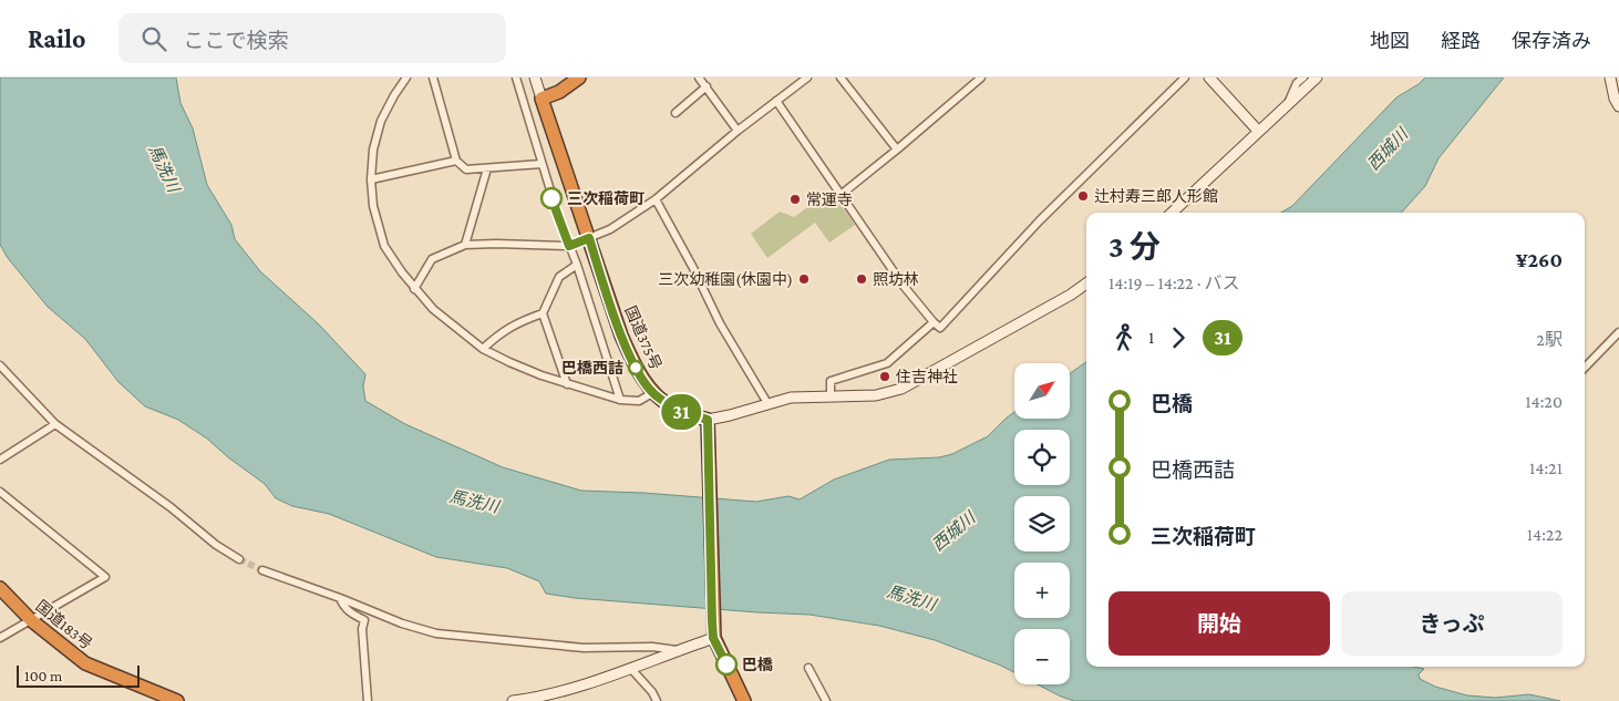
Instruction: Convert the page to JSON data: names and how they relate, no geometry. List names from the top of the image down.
{
  "streets": {
    "highway": ["国道375号", "国道183号"]
  },
  "water": ["西城川", "馬洗川"],
  "places": [
    "辻村寿三郎人形館",
    "三次稲荷町",
    "常運寺",
    "三次幼稚園(休園中)",
    "照坊林",
    "巴橋西詰",
    "住吉神社",
    "巴橋"
  ],
  "lines": ["bus line 31"],
  "scale_bar": "100 m",
  "north": "top right",
  "page": {
    "header": "Railo",
    "search": "ここで検索",
    "nav": ["地図", "経路", "保存済み"],
    "on_map": "31",
    "heading": ["3 分", "14:19 – 14:22 · バス", "¥260"],
    "legs": ["1", "31", "2駅"],
    "map_buttons": ["+", "−"],
    "list": [
      {
        "name": "巴橋",
        "value": "14:20"
      },
      {
        "name": "巴橋西詰",
        "value": "14:21"
      },
      {
        "name": "三次稲荷町",
        "value": "14:22"
      }
    ],
    "buttons": ["開始", "きっぷ"],
    "scale": "100 m"
  }
}
